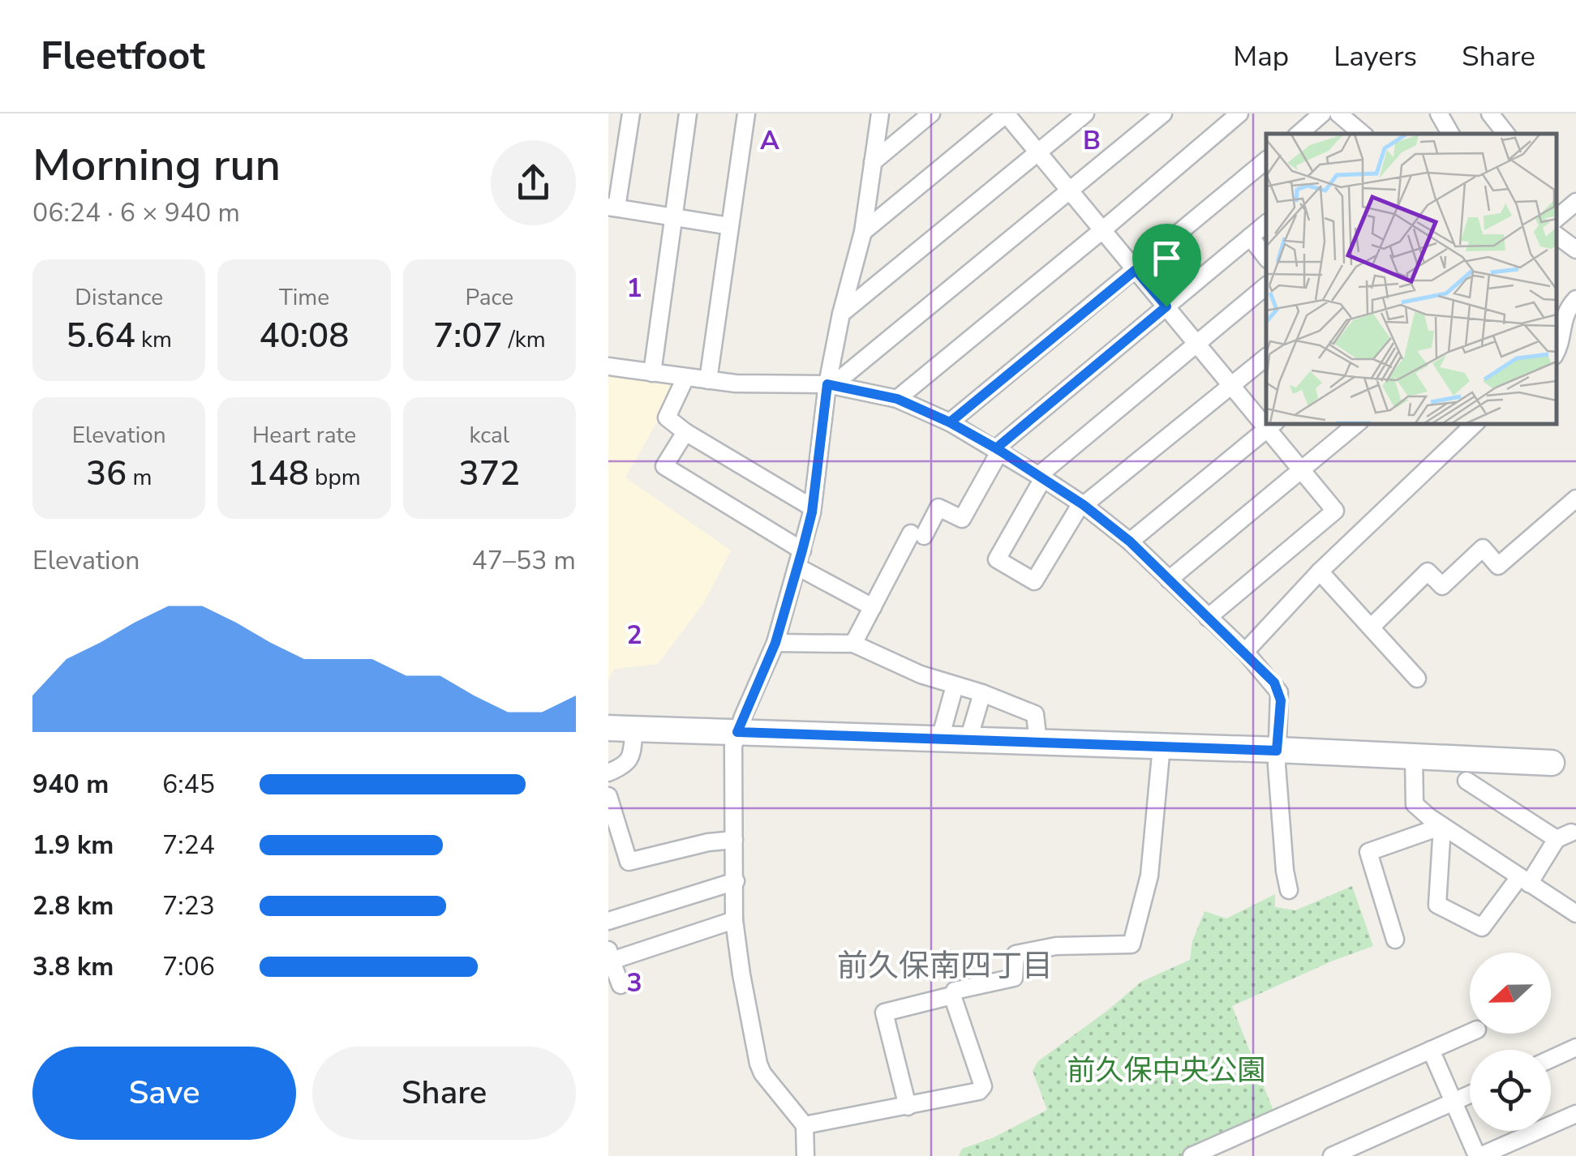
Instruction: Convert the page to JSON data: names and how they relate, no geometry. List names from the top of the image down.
{
  "districts": ["前久保南四丁目"],
  "parks": ["前久保中央公園"],
  "north": "left",
  "page": {
    "header": "Fleetfoot",
    "nav": ["Map", "Layers", "Share"],
    "heading": ["Morning run", "06:24 · 6 × 940 m"],
    "stats": [
      ["Distance", "5.64 km"],
      ["Time", "40:08"],
      ["Pace", "7:07 /km"],
      ["Elevation", "36 m"],
      ["Heart rate", "148 bpm"],
      ["kcal", "372"]
    ],
    "chart": ["Elevation", "47–53 m"],
    "list": [
      {
        "name": "940 m",
        "note": "6:45"
      },
      {
        "name": "1.9 km",
        "note": "7:24"
      },
      {
        "name": "2.8 km",
        "note": "7:23"
      },
      {
        "name": "3.8 km",
        "note": "7:06"
      }
    ],
    "buttons": ["Save", "Share"]
  },
  "grid": {
    "columns": ["A", "B"],
    "rows": ["1", "2", "3"]
  }
}
